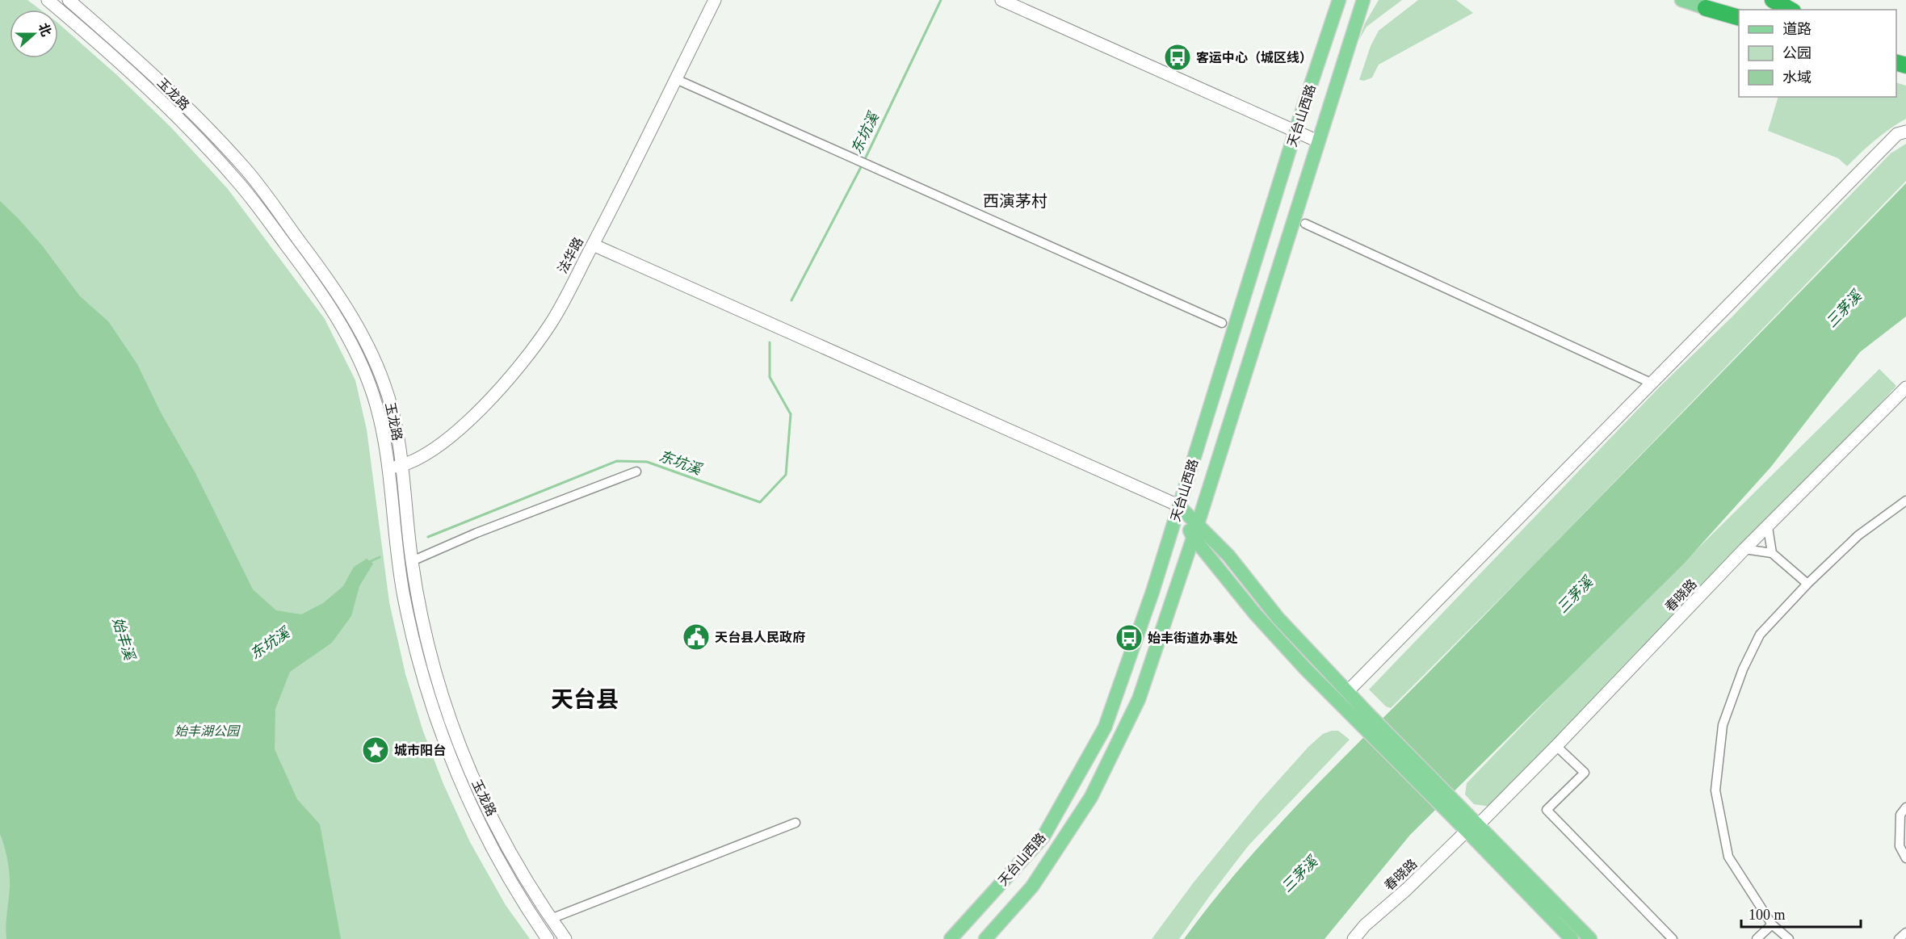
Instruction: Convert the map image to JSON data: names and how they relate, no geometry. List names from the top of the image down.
{
  "streets": {
    "main road": [
      "玉龙路",
      "天台山西路",
      "法华路",
      "春晓路"
    ]
  },
  "crossings": [
    ["玉龙路", "法华路"]
  ],
  "districts": ["西演茅村", "天台县"],
  "water": ["东坑溪", "三茅溪", "始丰溪"],
  "parks": ["始丰湖公园"],
  "places": {
    "bus stop": ["客运中心（城区线）", "始丰街道办事处"],
    "public building": ["天台县人民政府"],
    "place": ["城市阳台"]
  },
  "legend": ["道路", "公园", "水域"],
  "scale_bar": "100 m",
  "north": "right"
}
